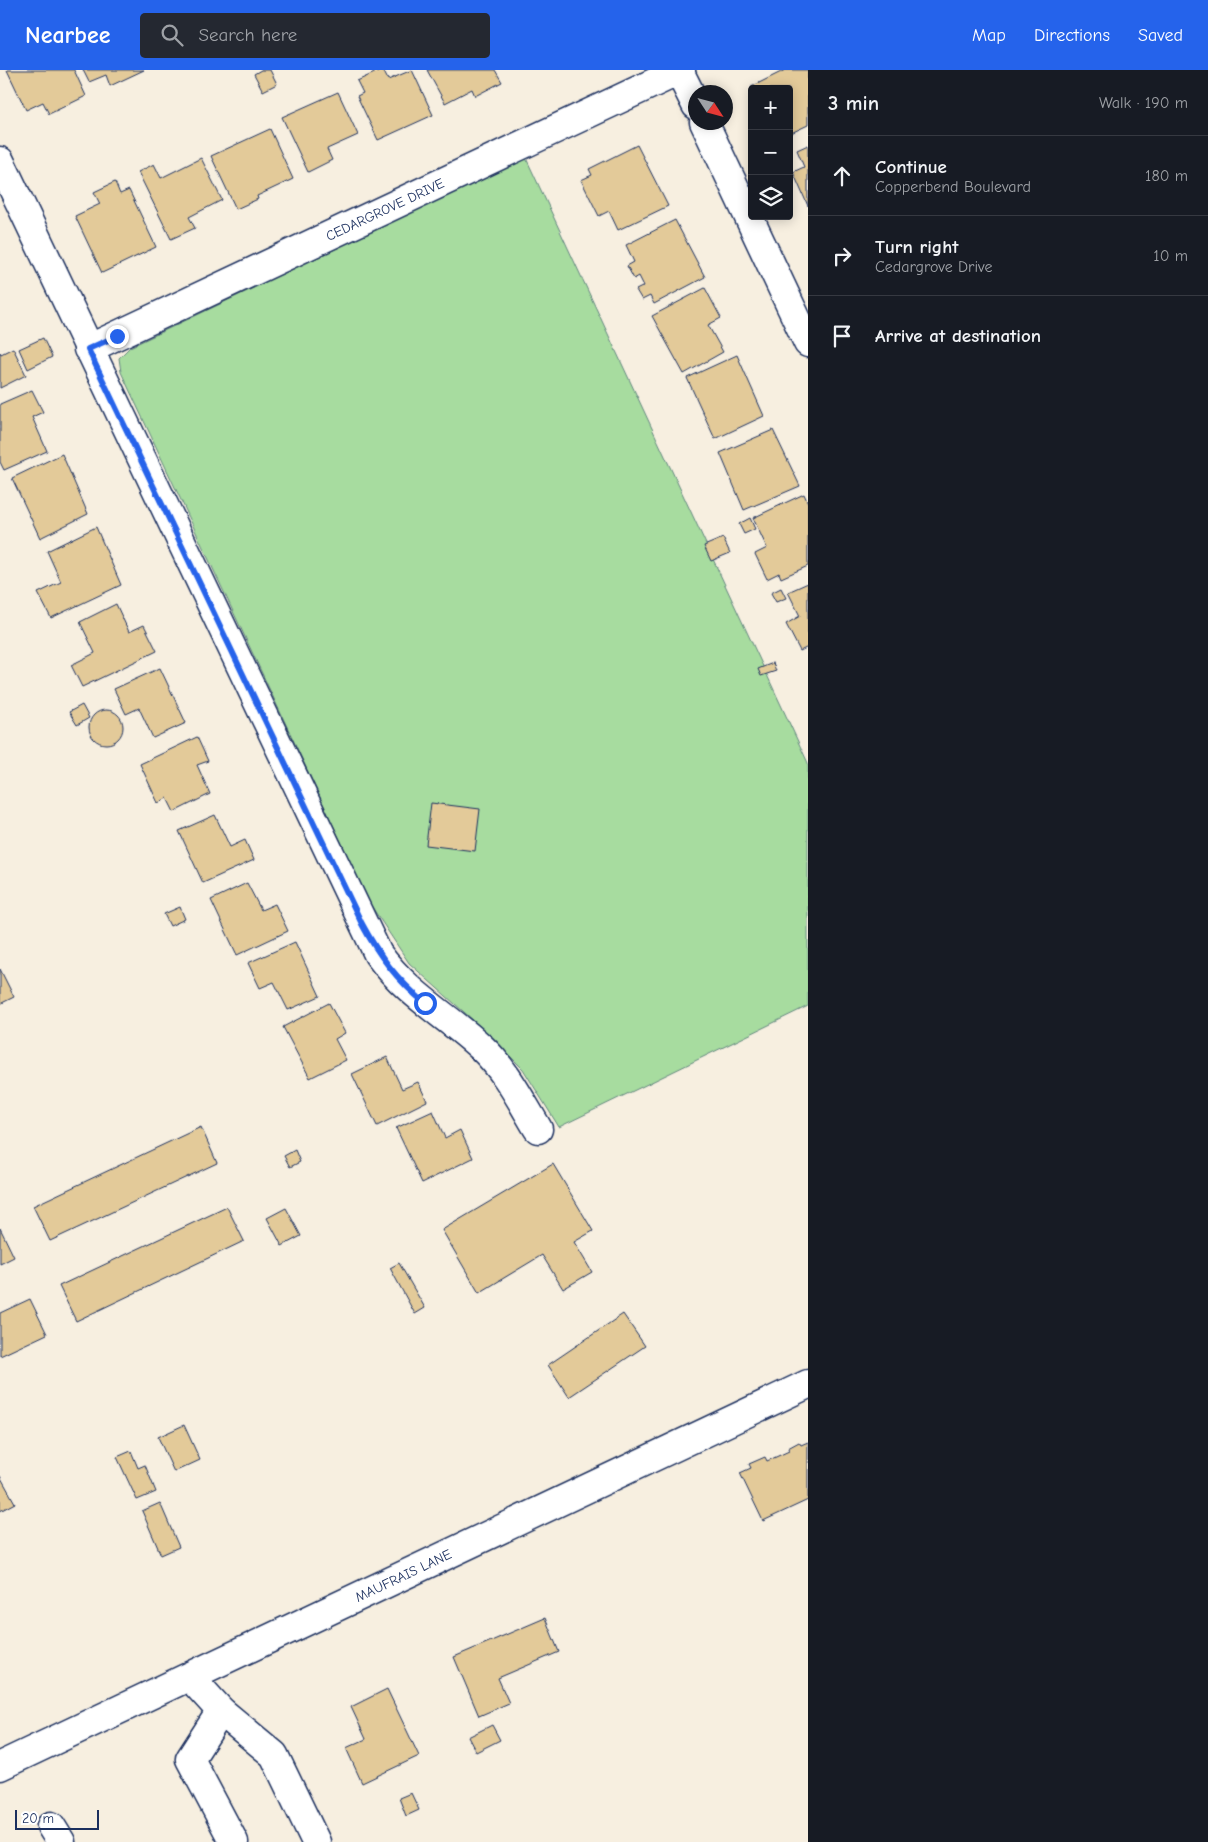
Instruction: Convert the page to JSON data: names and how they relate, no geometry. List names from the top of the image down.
{
  "streets": {
    "street": ["CEDARGROVE DRIVE", "MAUFRAIS LANE"]
  },
  "scale_bar": "20 m",
  "north": "bottom right",
  "page": {
    "header": "Nearbee",
    "search": "Search here",
    "nav": ["Map", "Directions", "Saved"],
    "heading": ["3 min", "Walk · 190 m"],
    "map_buttons": ["+", "−"],
    "list": [
      ["Continue", "Copperbend Boulevard", "180 m"],
      ["Turn right", "Cedargrove Drive", "10 m"],
      "Arrive at destination"
    ],
    "scale": "20 m"
  }
}
